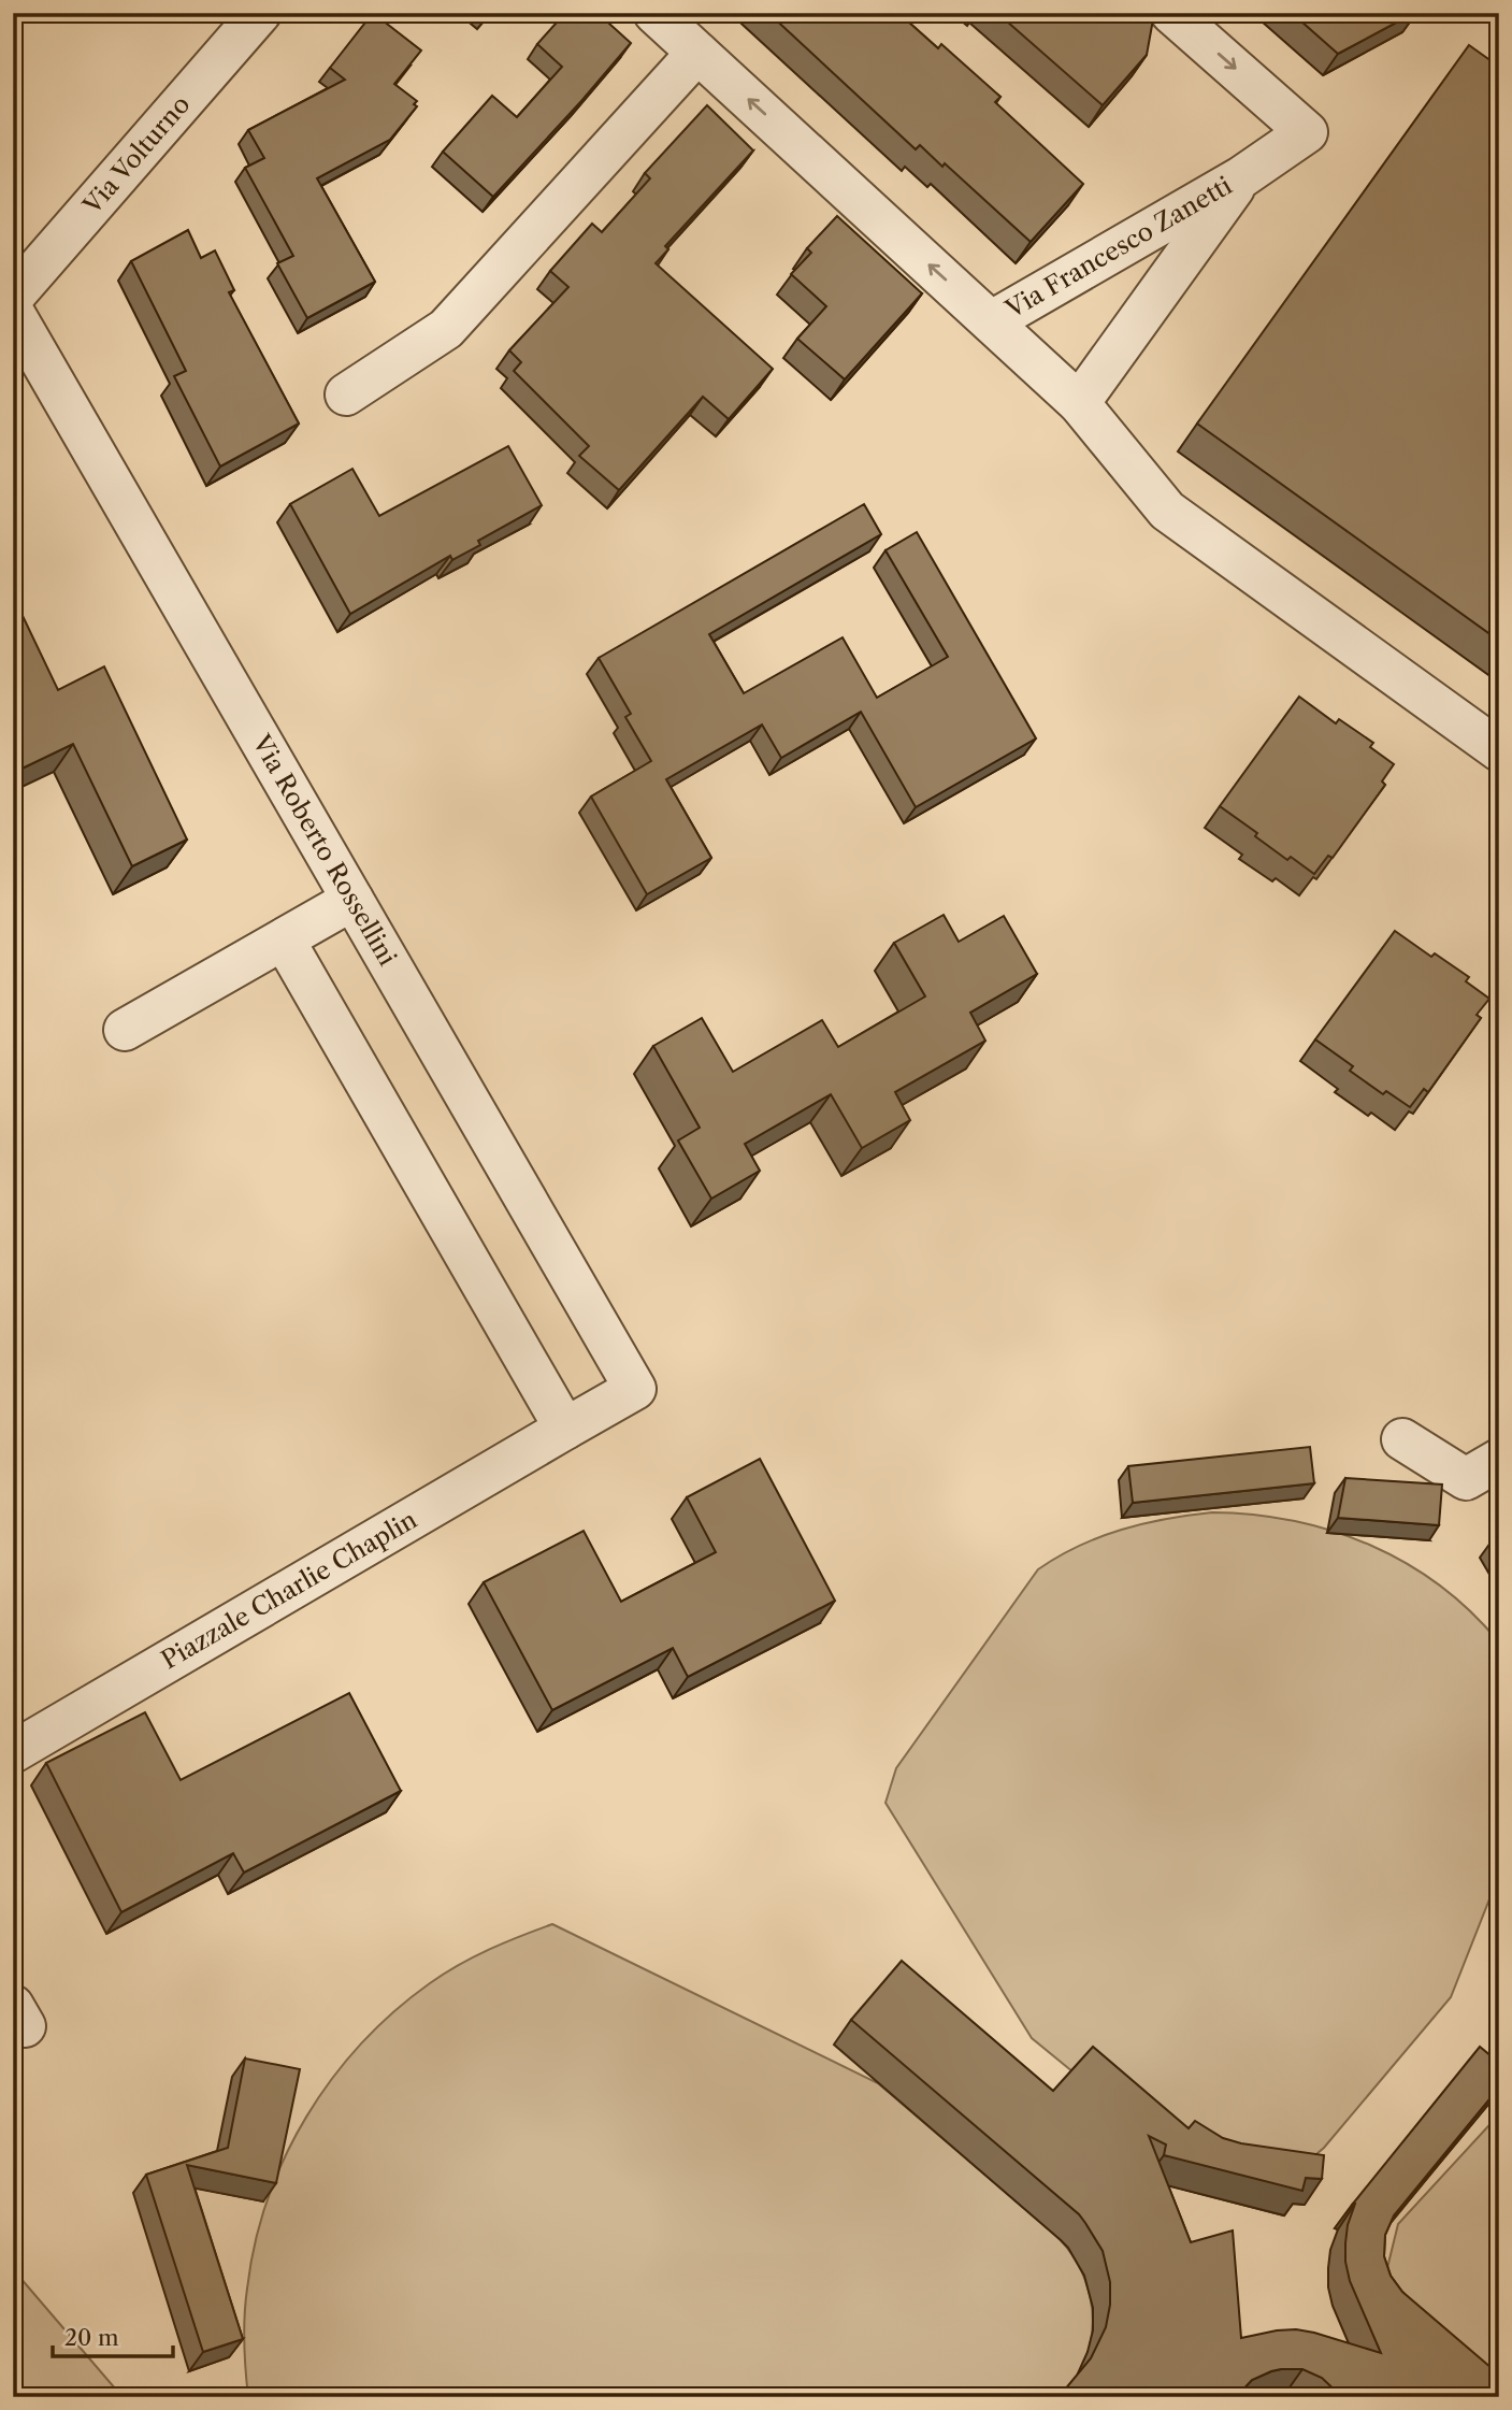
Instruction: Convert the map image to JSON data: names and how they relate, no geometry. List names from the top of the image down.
{
  "streets": {
    "street": [
      "Via Volturno",
      "Via Francesco Zanetti",
      "Via Roberto Rossellini",
      "Piazzale Charlie Chaplin"
    ]
  },
  "crossings": [
    ["Via Roberto Rossellini", "Piazzale Charlie Chaplin"]
  ],
  "scale_bar": "20 m"
}
